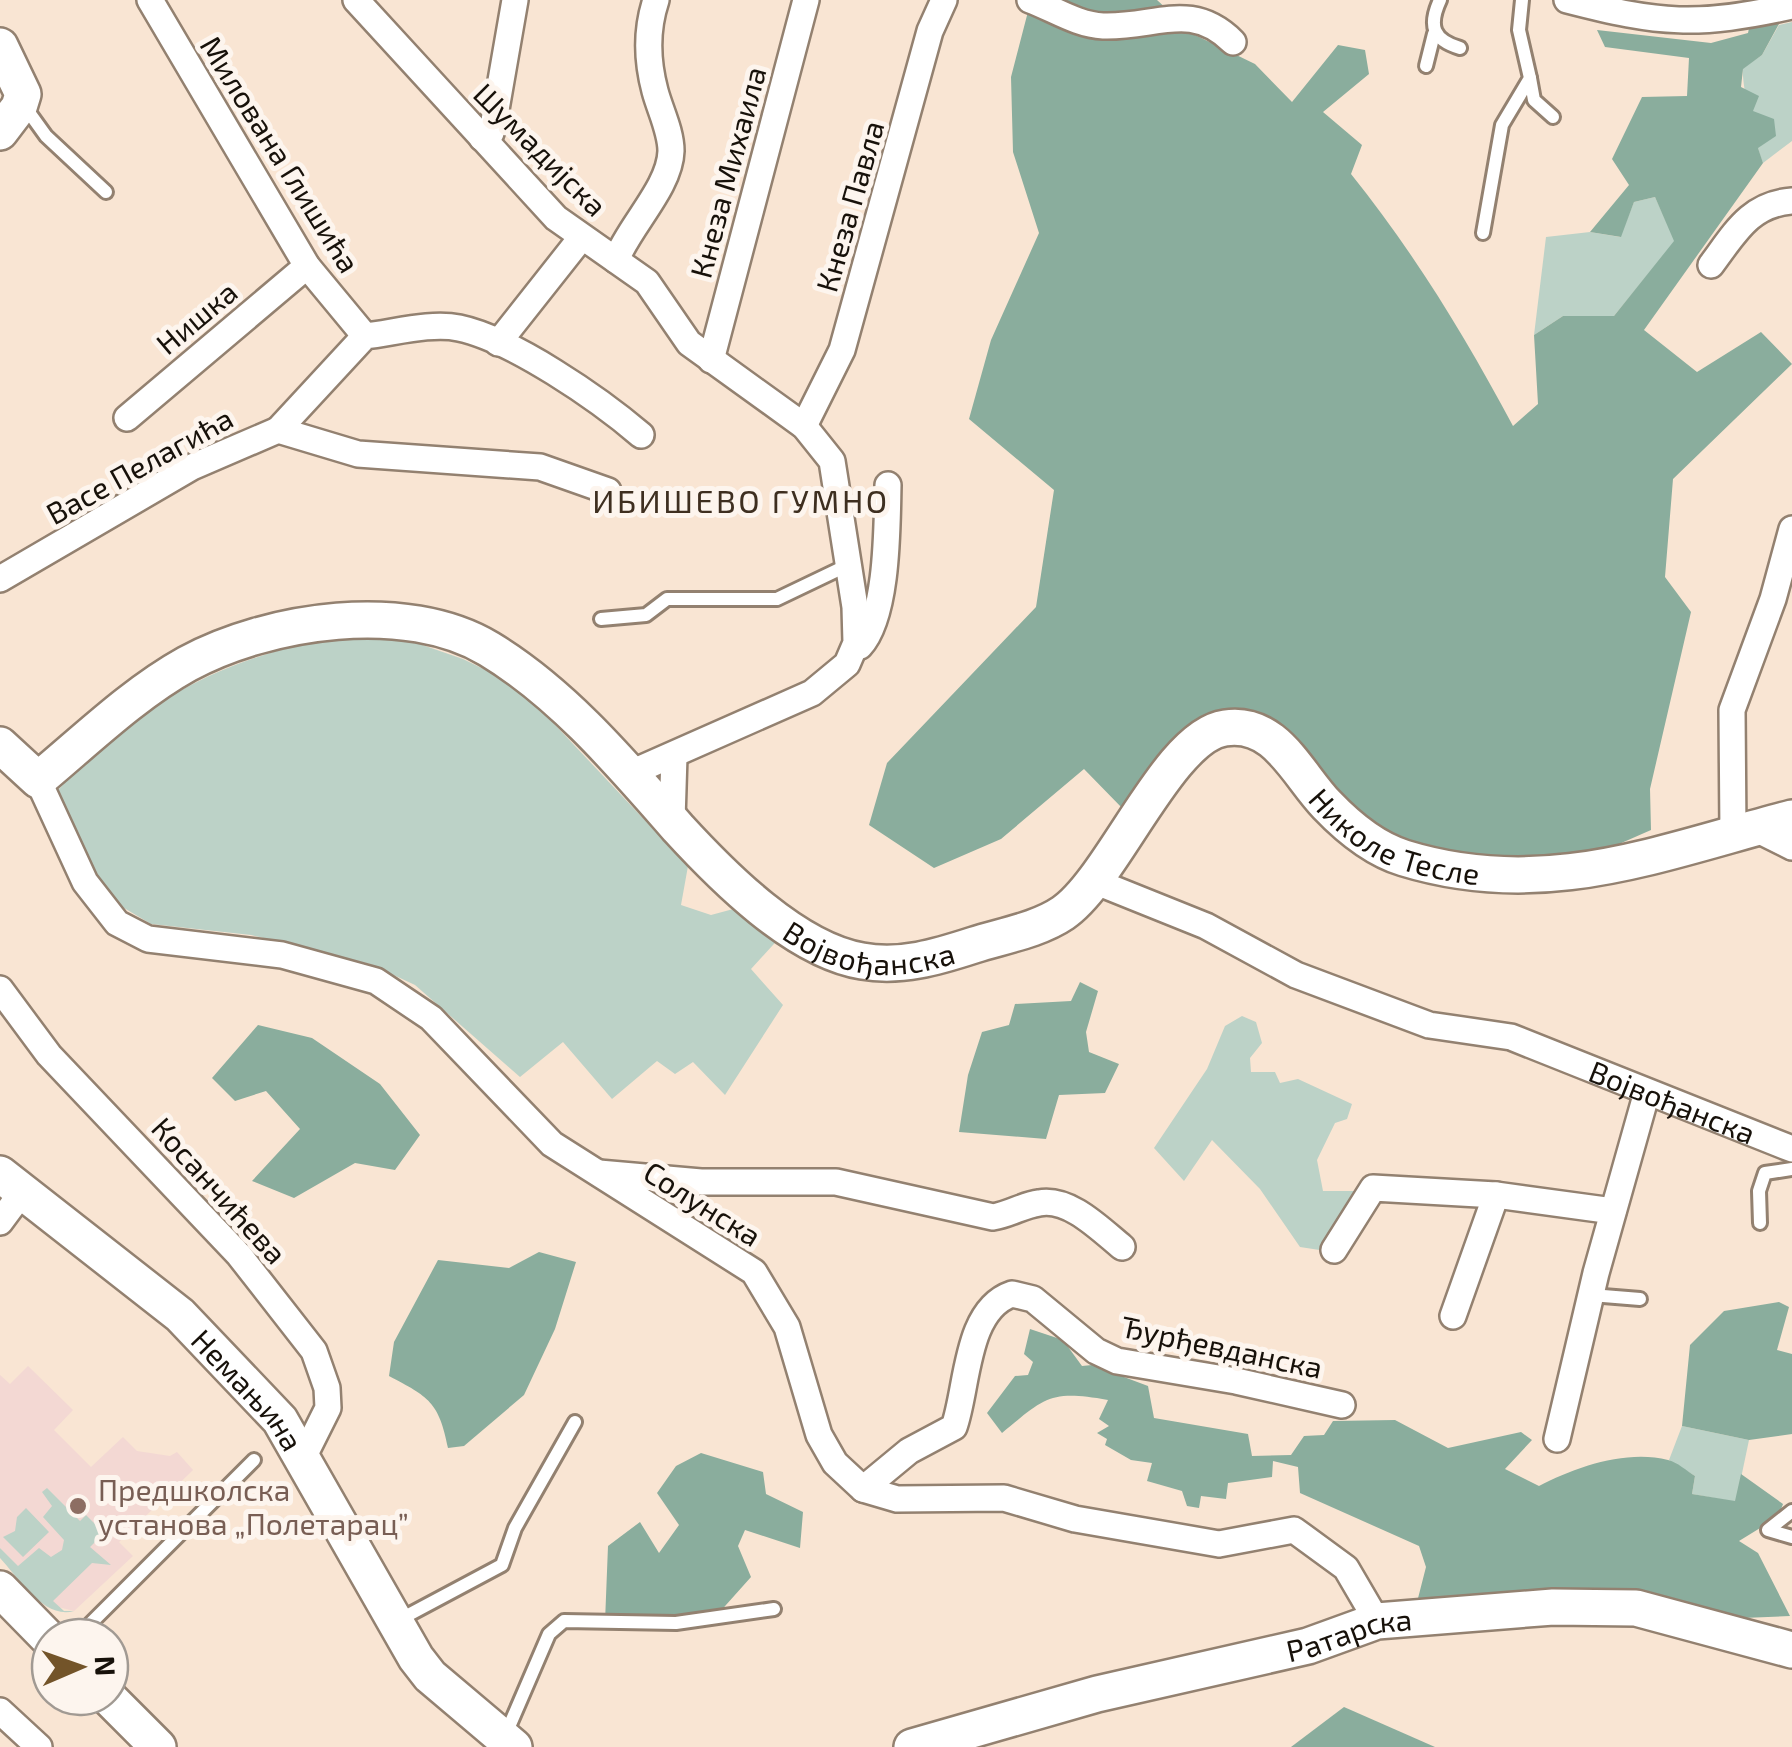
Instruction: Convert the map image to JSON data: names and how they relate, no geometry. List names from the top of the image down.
{
  "streets": {
    "street": [
      "Шумадијска",
      "Милована Глишића",
      "Кнеза Михаила",
      "Кнеза Павла",
      "Нишка",
      "Васе Пелагића",
      "Николе Тесле",
      "Војвођанска",
      "Косанчићева",
      "Солунска",
      "Ђурђевданска",
      "Немањина",
      "Ратарска"
    ]
  },
  "crossings": [
    ["Шумадијска", "Кнеза Михаила"],
    ["Шумадијска", "Кнеза Павла"],
    ["Милована Глишића", "Нишка"],
    ["Николе Тесле", "Војвођанска"],
    ["Војвођанска", "Солунска"],
    ["Косанчићева", "Немањина"],
    ["Солунска", "Ђурђевданска"]
  ],
  "districts": ["ИБИШЕВО ГУМНО"],
  "places": ["Предшколска установа „Полетарац”"],
  "north": "right"
}
